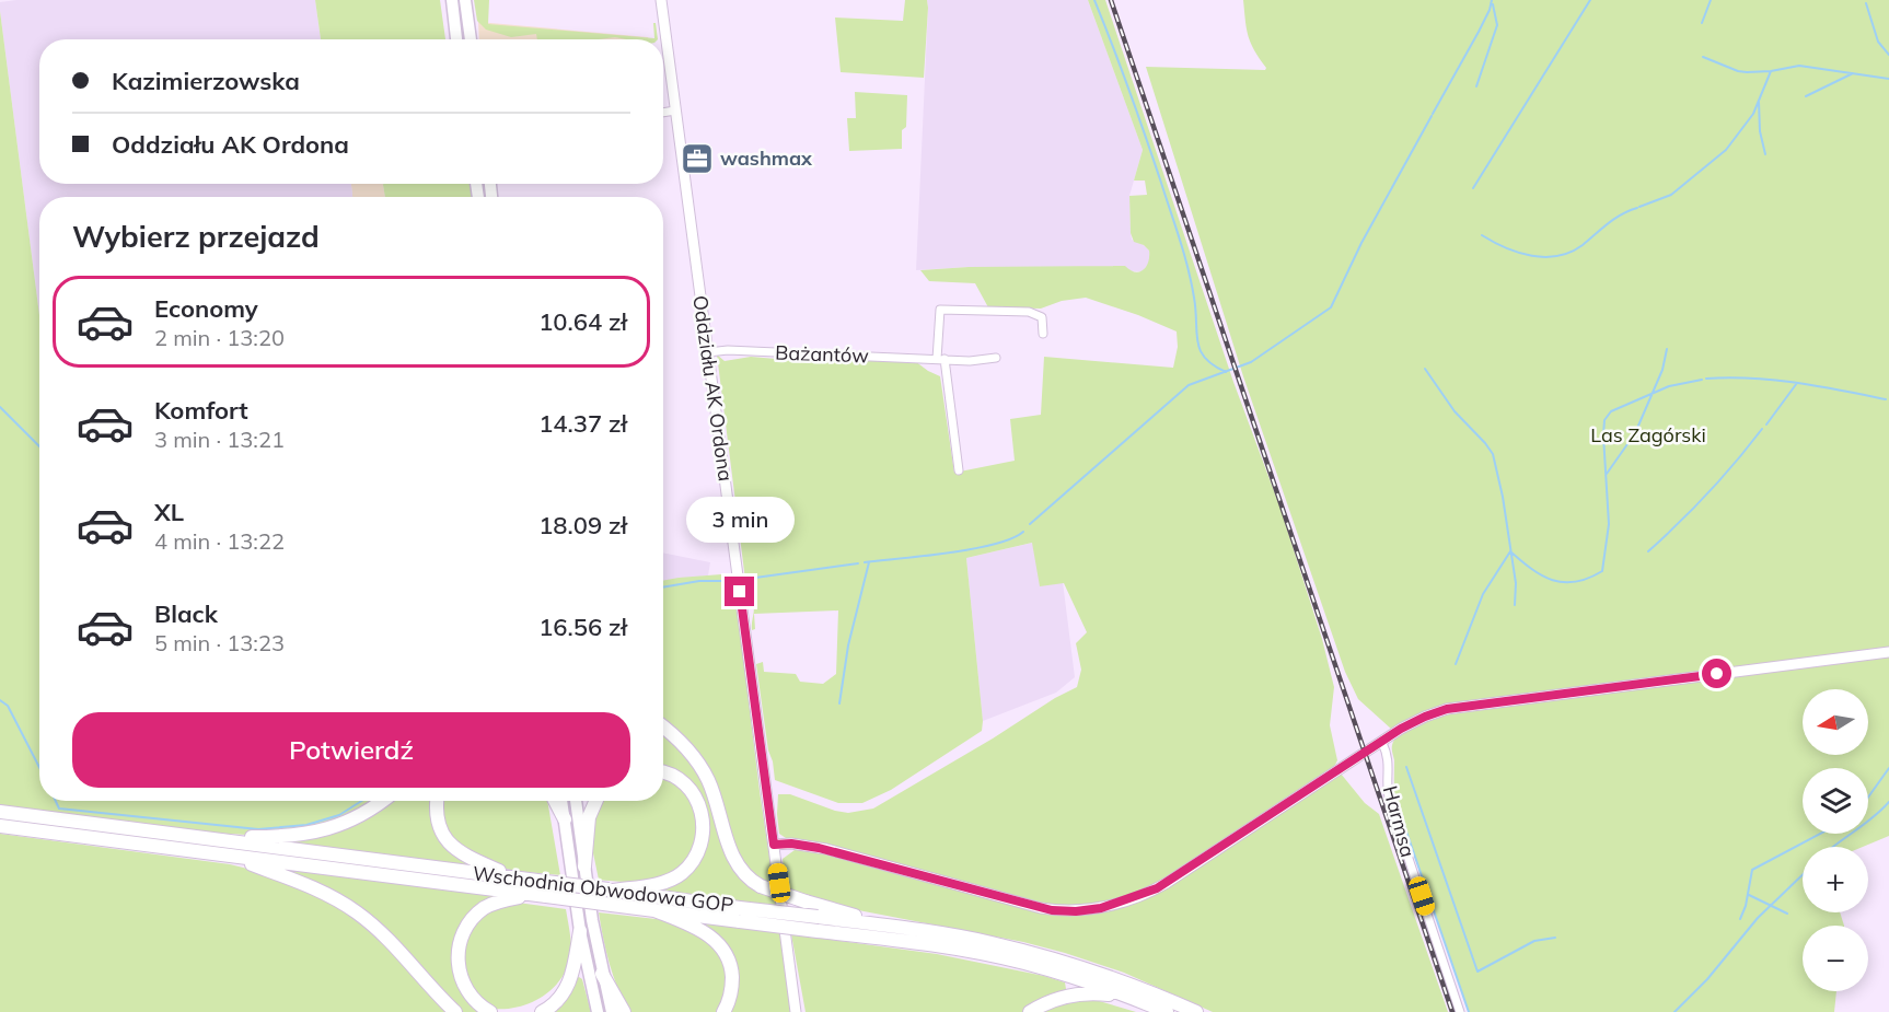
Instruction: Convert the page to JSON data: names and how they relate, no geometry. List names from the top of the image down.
{
  "streets": {
    "highway": ["Wschodnia Obwodowa GOP"],
    "street": ["Bażantów", "Oddziału AK Ordona", "Harmsa"]
  },
  "crossings": [
    ["Bażantów", "Oddziału AK Ordona"]
  ],
  "parks": ["Las Zagórski"],
  "places": {
    "office": ["washmax"]
  },
  "north": "left",
  "page": {
    "banner": ["Kazimierzowska", "Oddziału AK Ordona"],
    "heading": "Wybierz przejazd",
    "list": [
      {
        "name": "Economy",
        "note": "2 min · 13:20",
        "value": "10.64 zł"
      },
      {
        "name": "Komfort",
        "note": "3 min · 13:21",
        "value": "14.37 zł"
      },
      {
        "name": "XL",
        "note": "4 min · 13:22",
        "value": "18.09 zł"
      },
      {
        "name": "Black",
        "note": "5 min · 13:23",
        "value": "16.56 zł"
      }
    ],
    "bubble": "3 min",
    "map_buttons": ["+", "−"],
    "buttons": "Potwierdź"
  }
}
